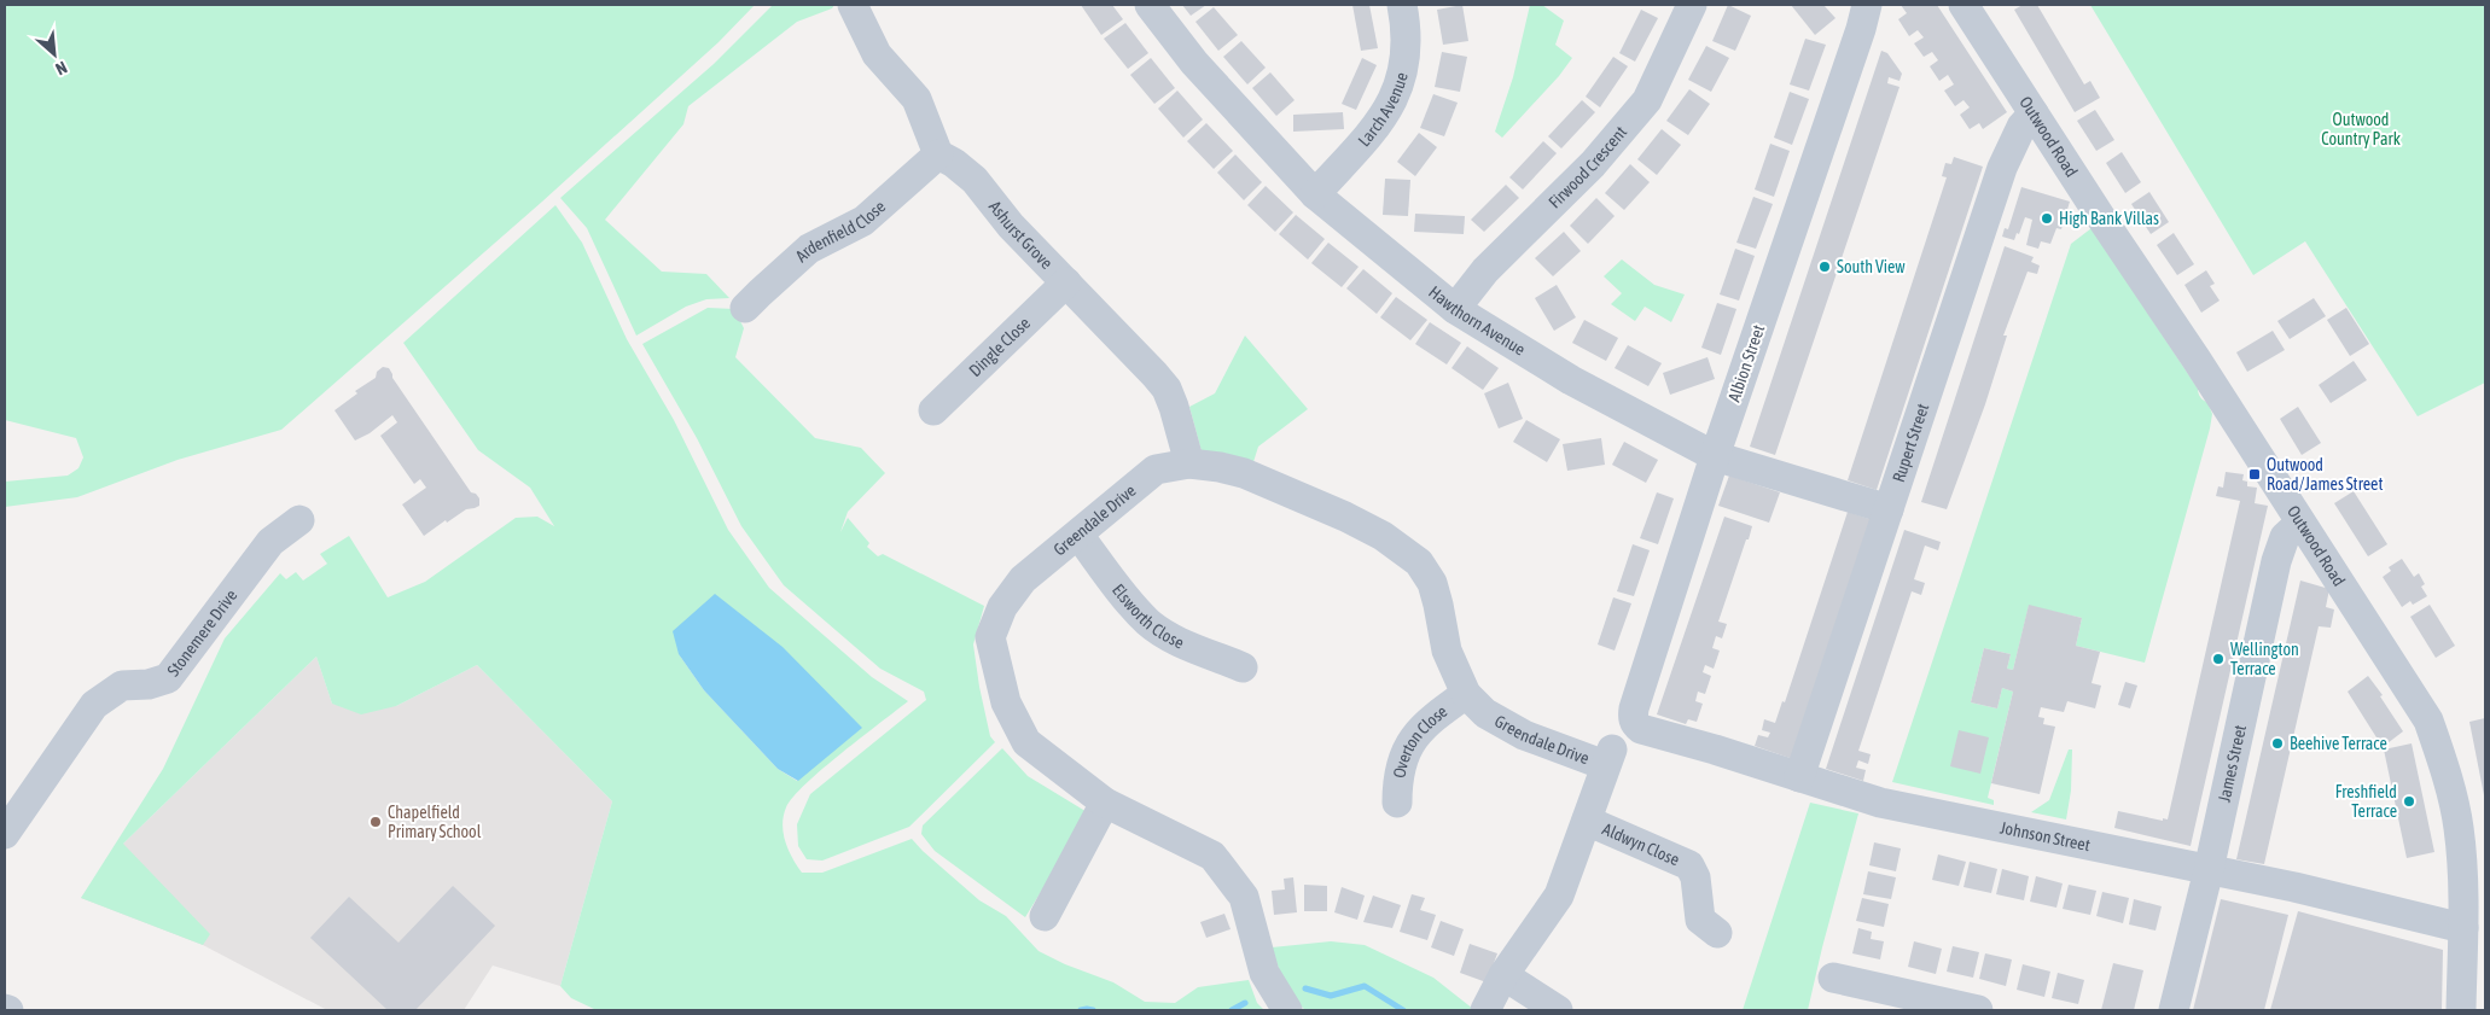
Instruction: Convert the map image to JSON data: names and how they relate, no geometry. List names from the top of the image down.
{
  "streets": {
    "street": [
      "Larch Avenue",
      "Outwood Road",
      "Firwood Crescent",
      "Ardenfield Close",
      "Ashurst Grove",
      "Hawthorn Avenue",
      "Dingle Close",
      "Albion Street",
      "Rupert Street",
      "Greendale Drive",
      "Elsworth Close",
      "Stonemere Drive",
      "Overton Close",
      "James Street",
      "Johnson Street",
      "Aldwyn Close"
    ]
  },
  "crossings": [
    ["Larch Avenue", "Hawthorn Avenue"],
    ["Outwood Road", "Rupert Street"],
    ["Outwood Road", "James Street"],
    ["Outwood Road", "Johnson Street"],
    ["Firwood Crescent", "Hawthorn Avenue"],
    ["Ardenfield Close", "Ashurst Grove"],
    ["Ashurst Grove", "Dingle Close"],
    ["Ashurst Grove", "Greendale Drive"],
    ["Hawthorn Avenue", "Albion Street"],
    ["Hawthorn Avenue", "Rupert Street"],
    ["Albion Street", "Johnson Street"],
    ["Rupert Street", "Johnson Street"],
    ["Greendale Drive", "Elsworth Close"],
    ["Greendale Drive", "Overton Close"],
    ["Greendale Drive", "Aldwyn Close"],
    ["James Street", "Johnson Street"]
  ],
  "parks": ["Outwood Country Park"],
  "places": {
    "other": [
      "High Bank Villas",
      "South View",
      "Wellington Terrace",
      "Beehive Terrace",
      "Freshfield Terrace",
      "Chapelfield Primary School"
    ],
    "transit": ["Outwood Road/James Street"]
  },
  "north": "bottom right"
}
